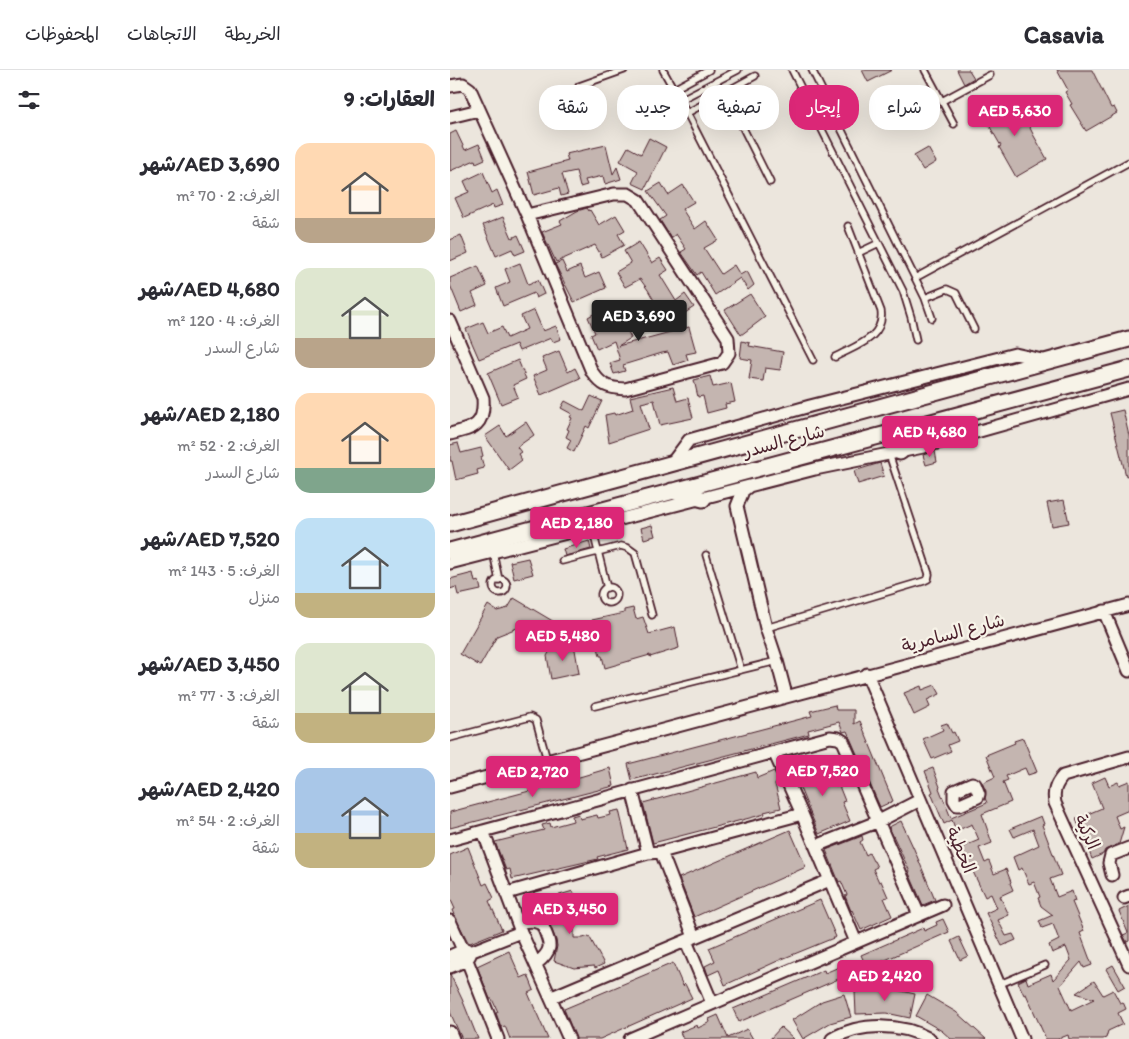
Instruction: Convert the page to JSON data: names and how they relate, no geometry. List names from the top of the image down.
{
  "streets": {
    "main road": ["شارع السدر"],
    "street": ["شارع السامرية", "الركية", "الخطية"]
  },
  "crossings": [
    ["شارع السامرية", "الخطية"]
  ],
  "page": {
    "header": "Casavia",
    "nav": ["الخريطة", "الاتجاهات", "المحفوظات"],
    "heading": "العقارات: 9",
    "chip": [
      "شراء",
      "إيجار",
      "تصفية",
      "جديد",
      "شقة"
    ],
    "price": [
      "AED 5,630",
      "AED 3,690",
      "AED 4,680",
      "AED 2,180",
      "AED 5,480",
      "AED 7,520",
      "AED 2,720",
      "AED 3,450",
      "AED 2,420"
    ],
    "list": [
      {
        "name": "AED 3,690/شهر",
        "note": "الغرف: 2 · 70 m² · شقة"
      },
      {
        "name": "AED 4,680/شهر",
        "note": "الغرف: 4 · 120 m² · شارع السدر"
      },
      {
        "name": "AED 2,180/شهر",
        "note": "الغرف: 2 · 52 m² · شارع السدر"
      },
      {
        "name": "AED 7,520/شهر",
        "note": "الغرف: 5 · 143 m² · منزل"
      },
      {
        "name": "AED 3,450/شهر",
        "note": "الغرف: 3 · 77 m² · شقة"
      },
      {
        "name": "AED 2,420/شهر",
        "note": "الغرف: 2 · 54 m² · شقة"
      }
    ]
  }
}
